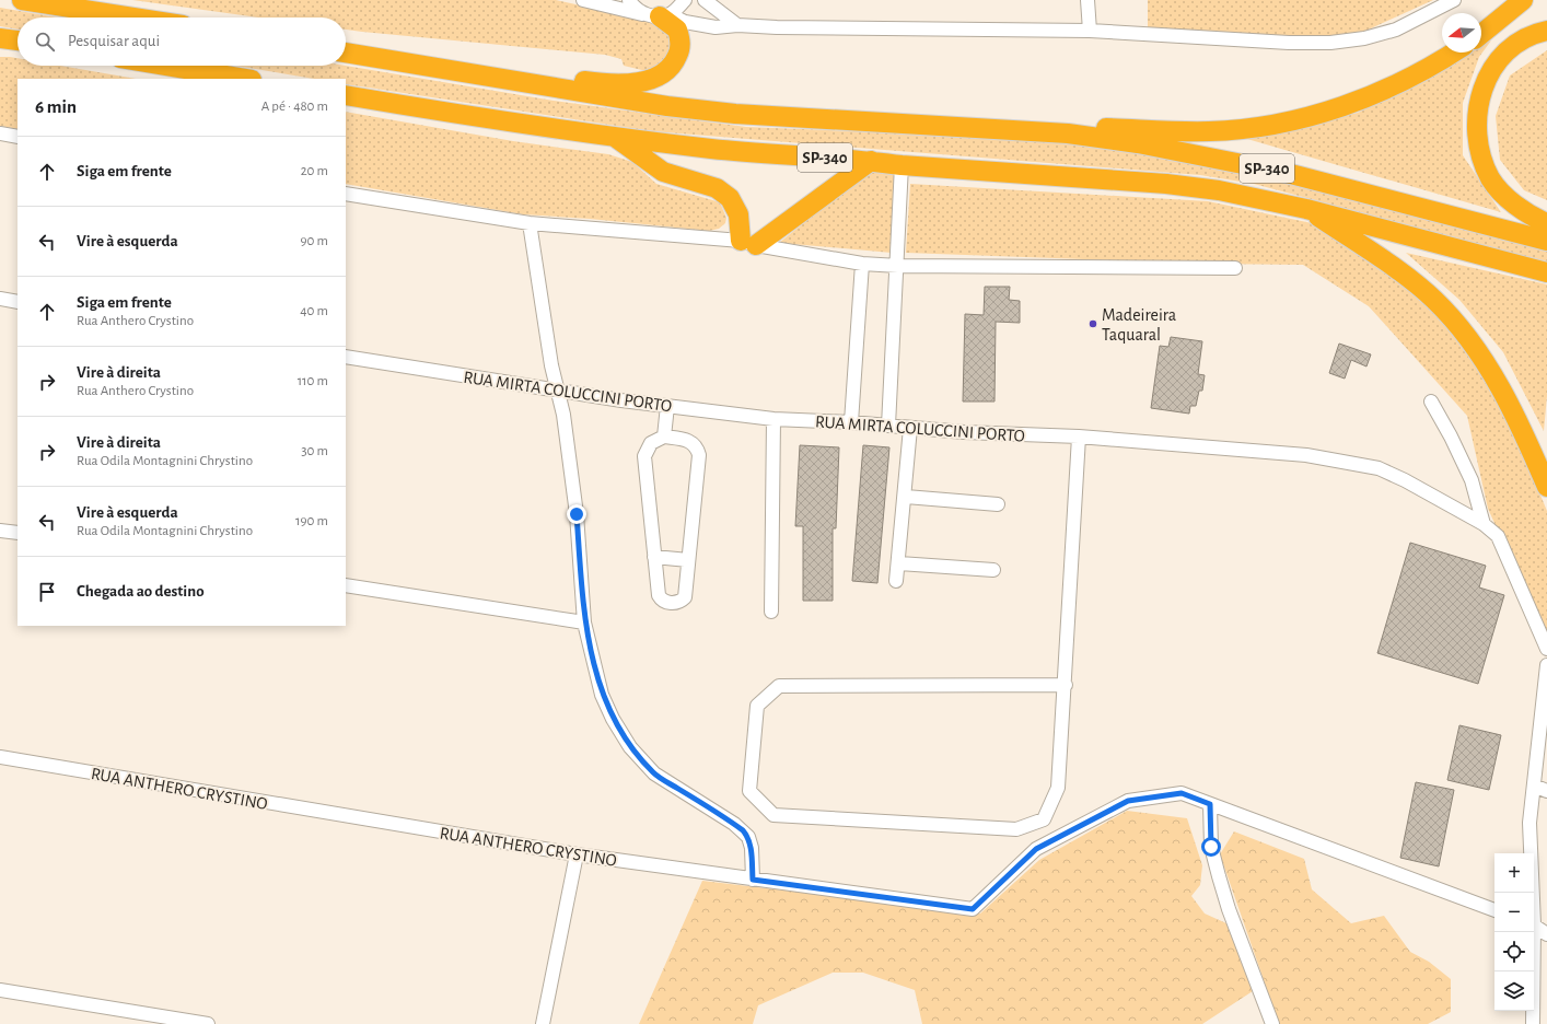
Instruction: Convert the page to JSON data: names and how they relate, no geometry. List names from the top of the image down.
{
  "streets": {
    "highway": ["SP-340"],
    "street": ["RUA MIRTA COLUCCINI PORTO", "RUA ANTHERO CRYSTINO"]
  },
  "places": ["Madeireira Taquaral"],
  "north": "left",
  "page": {
    "search": "Pesquisar aqui",
    "heading": ["6 min", "A pé · 480 m"],
    "list": [
      ["Siga em frente", "20 m"],
      ["Vire à esquerda", "90 m"],
      ["Siga em frente", "Rua Anthero Crystino", "40 m"],
      ["Vire à direita", "Rua Anthero Crystino", "110 m"],
      ["Vire à direita", "Rua Odila Montagnini Chrystino", "30 m"],
      ["Vire à esquerda", "Rua Odila Montagnini Chrystino", "190 m"],
      "Chegada ao destino"
    ],
    "map_buttons": ["+", "−"]
  }
}
